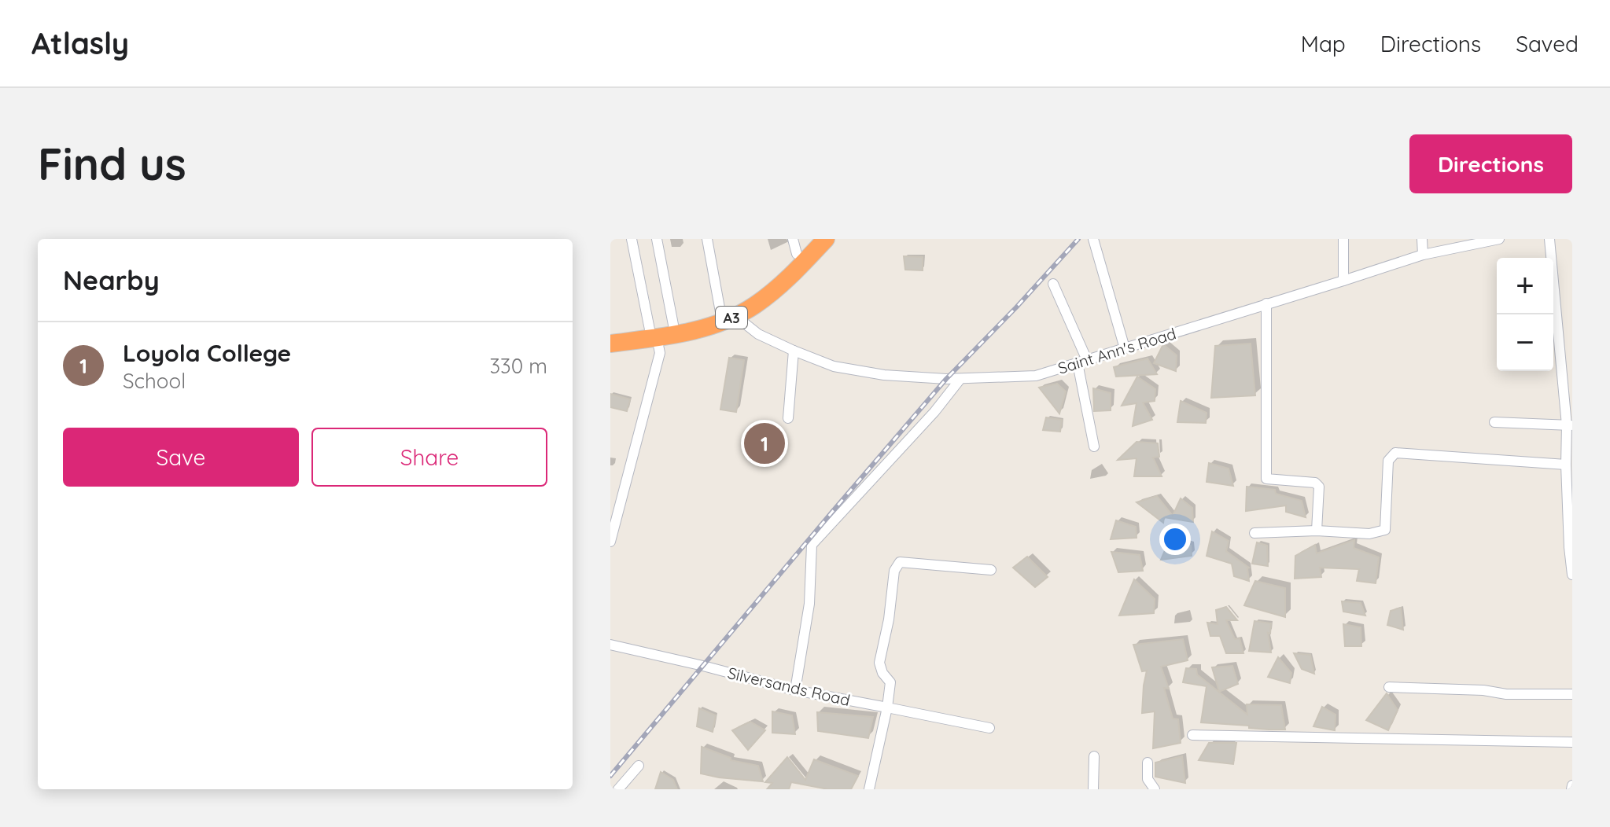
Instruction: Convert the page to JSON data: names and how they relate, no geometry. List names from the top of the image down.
{
  "streets": {
    "highway": ["A3"],
    "street": ["Saint Ann's Road", "Silversands Road"]
  },
  "crossings": [
    ["A3", "Saint Ann's Road"]
  ],
  "page": {
    "header": "Atlasly",
    "nav": ["Map", "Directions", "Saved"],
    "buttons": [
      "Directions",
      ["Save", "Share"]
    ],
    "title": "Find us",
    "heading": "Nearby",
    "map_buttons": ["+", "−"],
    "list": [
      {
        "mark": "1",
        "name": "Loyola College",
        "note": "School",
        "value": "330 m"
      }
    ],
    "pins": "1"
  }
}
